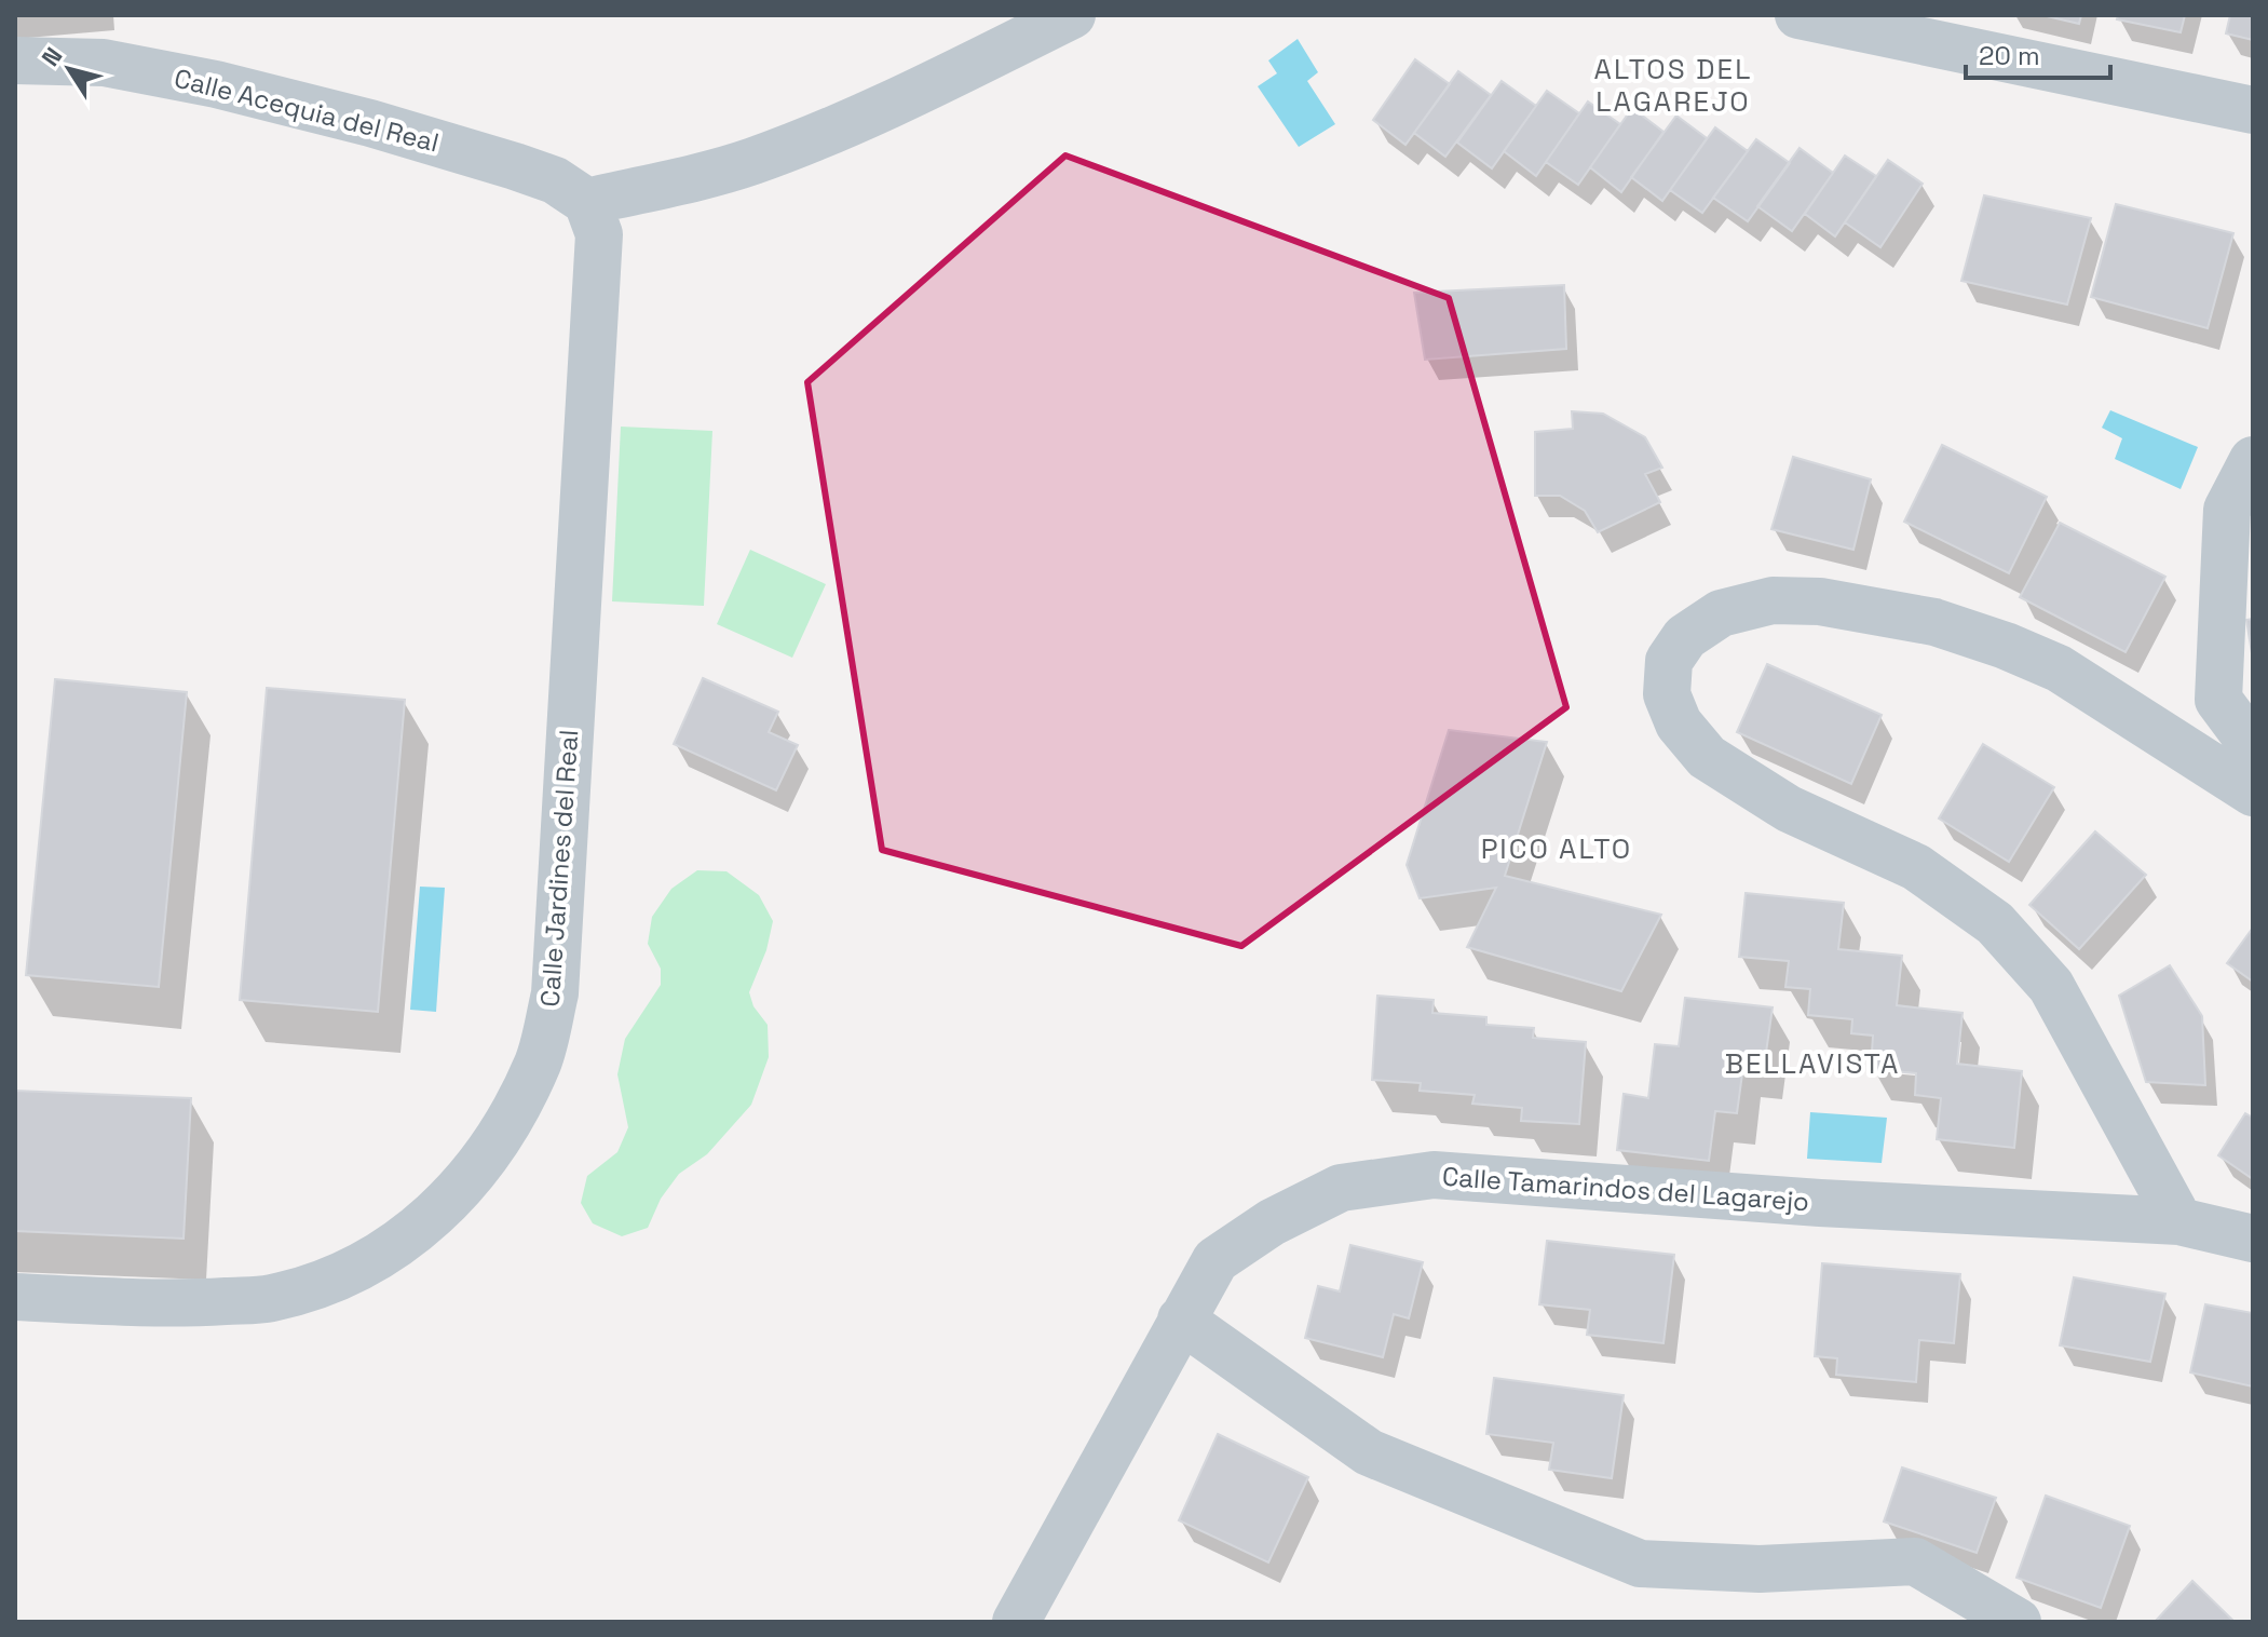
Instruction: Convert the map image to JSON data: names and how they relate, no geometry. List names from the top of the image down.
{
  "streets": {
    "street": ["Calle Acequia del Real", "Calle Jardines del Real", "Calle Tamarindos del Lagarejo"]
  },
  "crossings": [
    ["Calle Acequia del Real", "Calle Jardines del Real"]
  ],
  "districts": ["ALTOS DEL LAGAREJO", "PICO ALTO", "BELLAVISTA"],
  "scale_bar": "20 m",
  "north": "top left"
}
